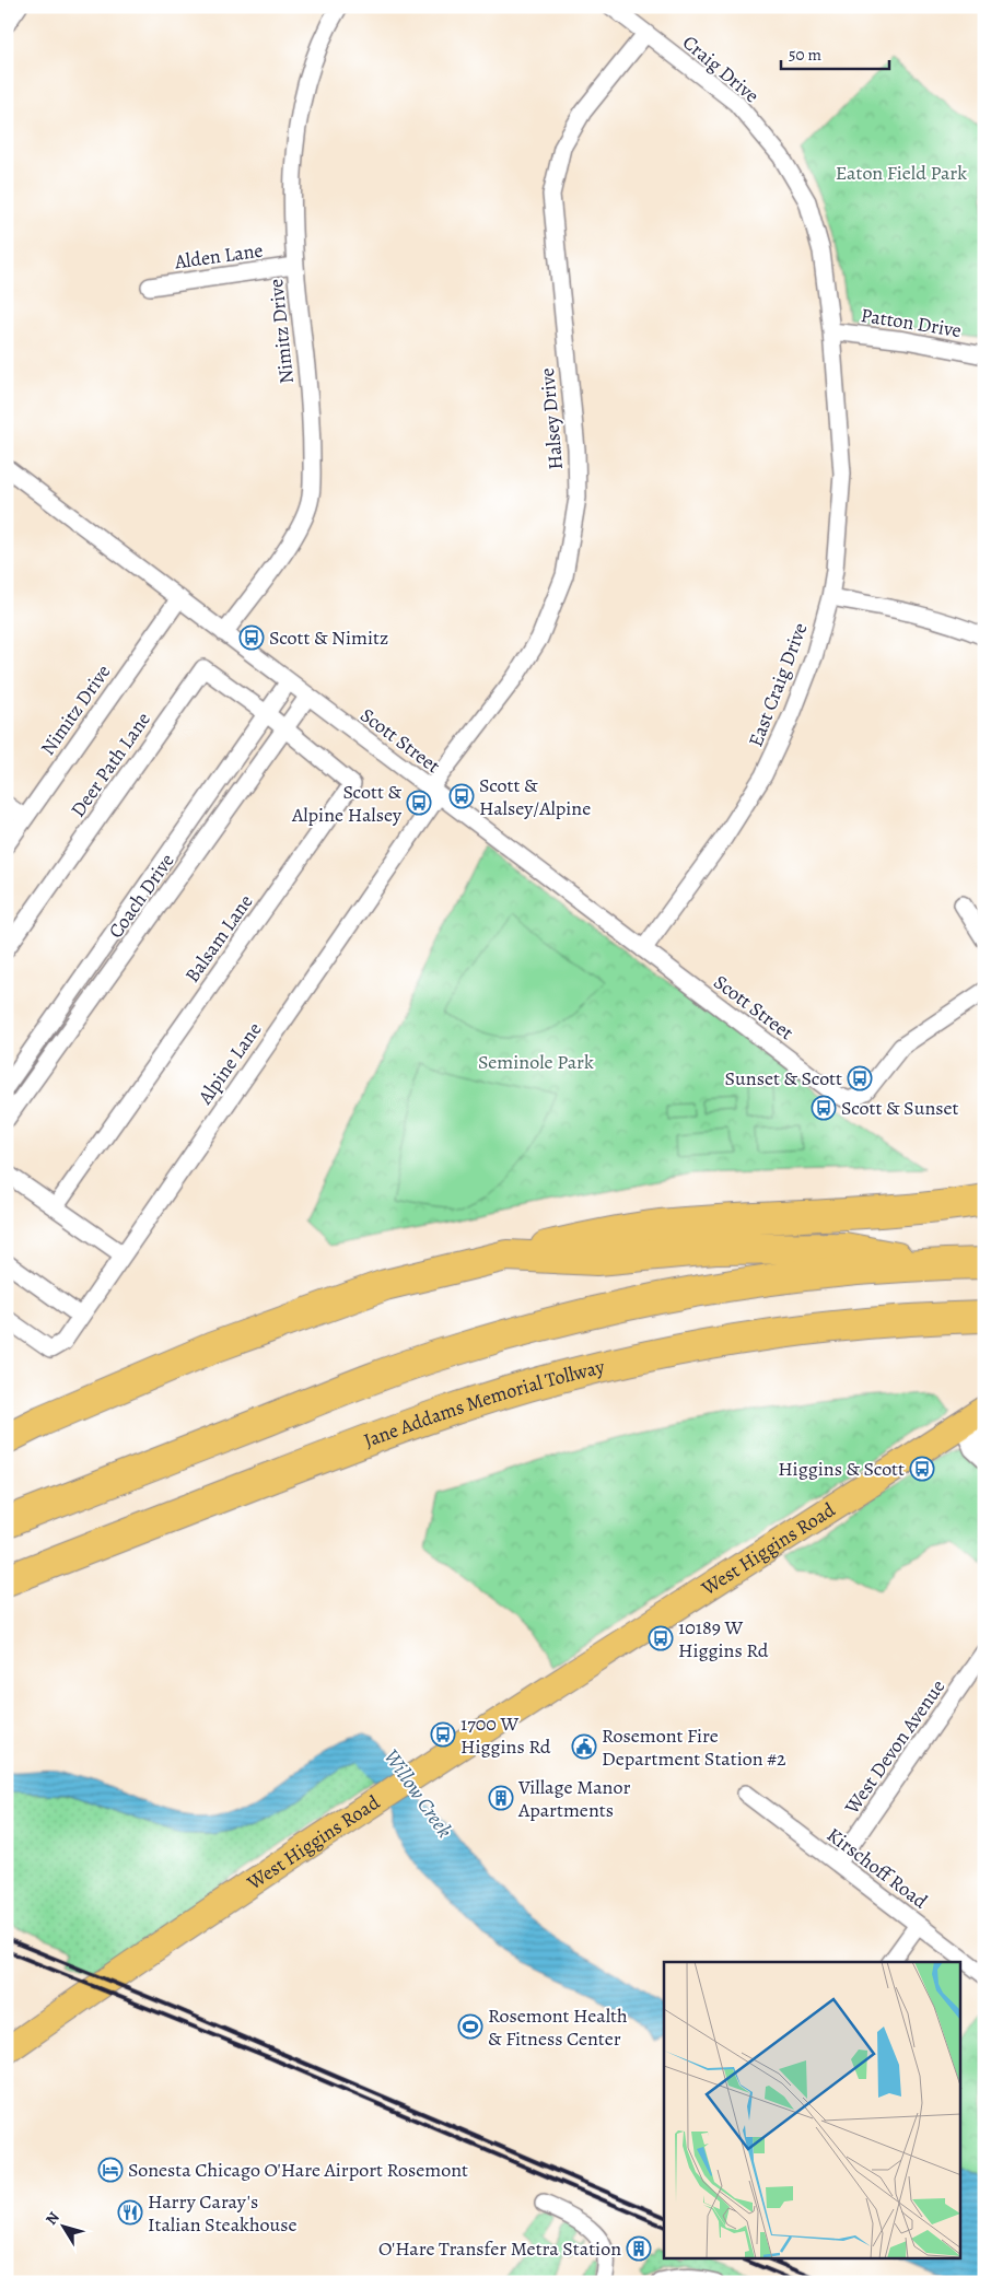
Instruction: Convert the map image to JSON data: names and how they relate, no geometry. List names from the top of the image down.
{
  "streets": {
    "highway": ["Jane Addams Memorial Tollway"],
    "main road": ["West Higgins Road"],
    "street": [
      "Craig Drive",
      "Alden Lane",
      "Patton Drive",
      "Nimitz Drive",
      "Halsey Drive",
      "East Craig Drive",
      "Scott Street",
      "Deer Path Lane",
      "Coach Drive",
      "Balsam Lane",
      "Alpine Lane",
      "West Devon Avenue",
      "Kirschoff Road"
    ]
  },
  "crossings": [
    ["Craig Drive", "Patton Drive"],
    ["Craig Drive", "Halsey Drive"],
    ["Craig Drive", "East Craig Drive"],
    ["Alden Lane", "Nimitz Drive"],
    ["Patton Drive", "East Craig Drive"],
    ["Nimitz Drive", "Scott Street"],
    ["Halsey Drive", "Scott Street"],
    ["Halsey Drive", "Alpine Lane"],
    ["East Craig Drive", "Scott Street"],
    ["Scott Street", "Coach Drive"],
    ["Scott Street", "Alpine Lane"],
    ["Deer Path Lane", "Coach Drive"],
    ["Deer Path Lane", "Balsam Lane"],
    ["Coach Drive", "Balsam Lane"],
    ["West Devon Avenue", "Kirschoff Road"]
  ],
  "water": ["Willow Creek"],
  "parks": ["Eaton Field Park", "Seminole Park"],
  "places": {
    "bus stop": [
      "Scott & Nimitz",
      "Scott & Halsey/Alpine",
      "Scott & Alpine Halsey",
      "Sunset & Scott",
      "Scott & Sunset",
      "Higgins & Scott",
      "10189 W Higgins Rd",
      "1700 W Higgins Rd"
    ],
    "public building": ["Rosemont Fire Department Station #2"],
    "building": ["Village Manor Apartments", "O'Hare Transfer Metra Station"],
    "sports": ["Rosemont Health & Fitness Center"],
    "hotel": ["Sonesta Chicago O'Hare Airport Rosemont"],
    "restaurant": ["Harry Caray's Italian Steakhouse"]
  },
  "scale_bar": "50 m",
  "north": "top left"
}
